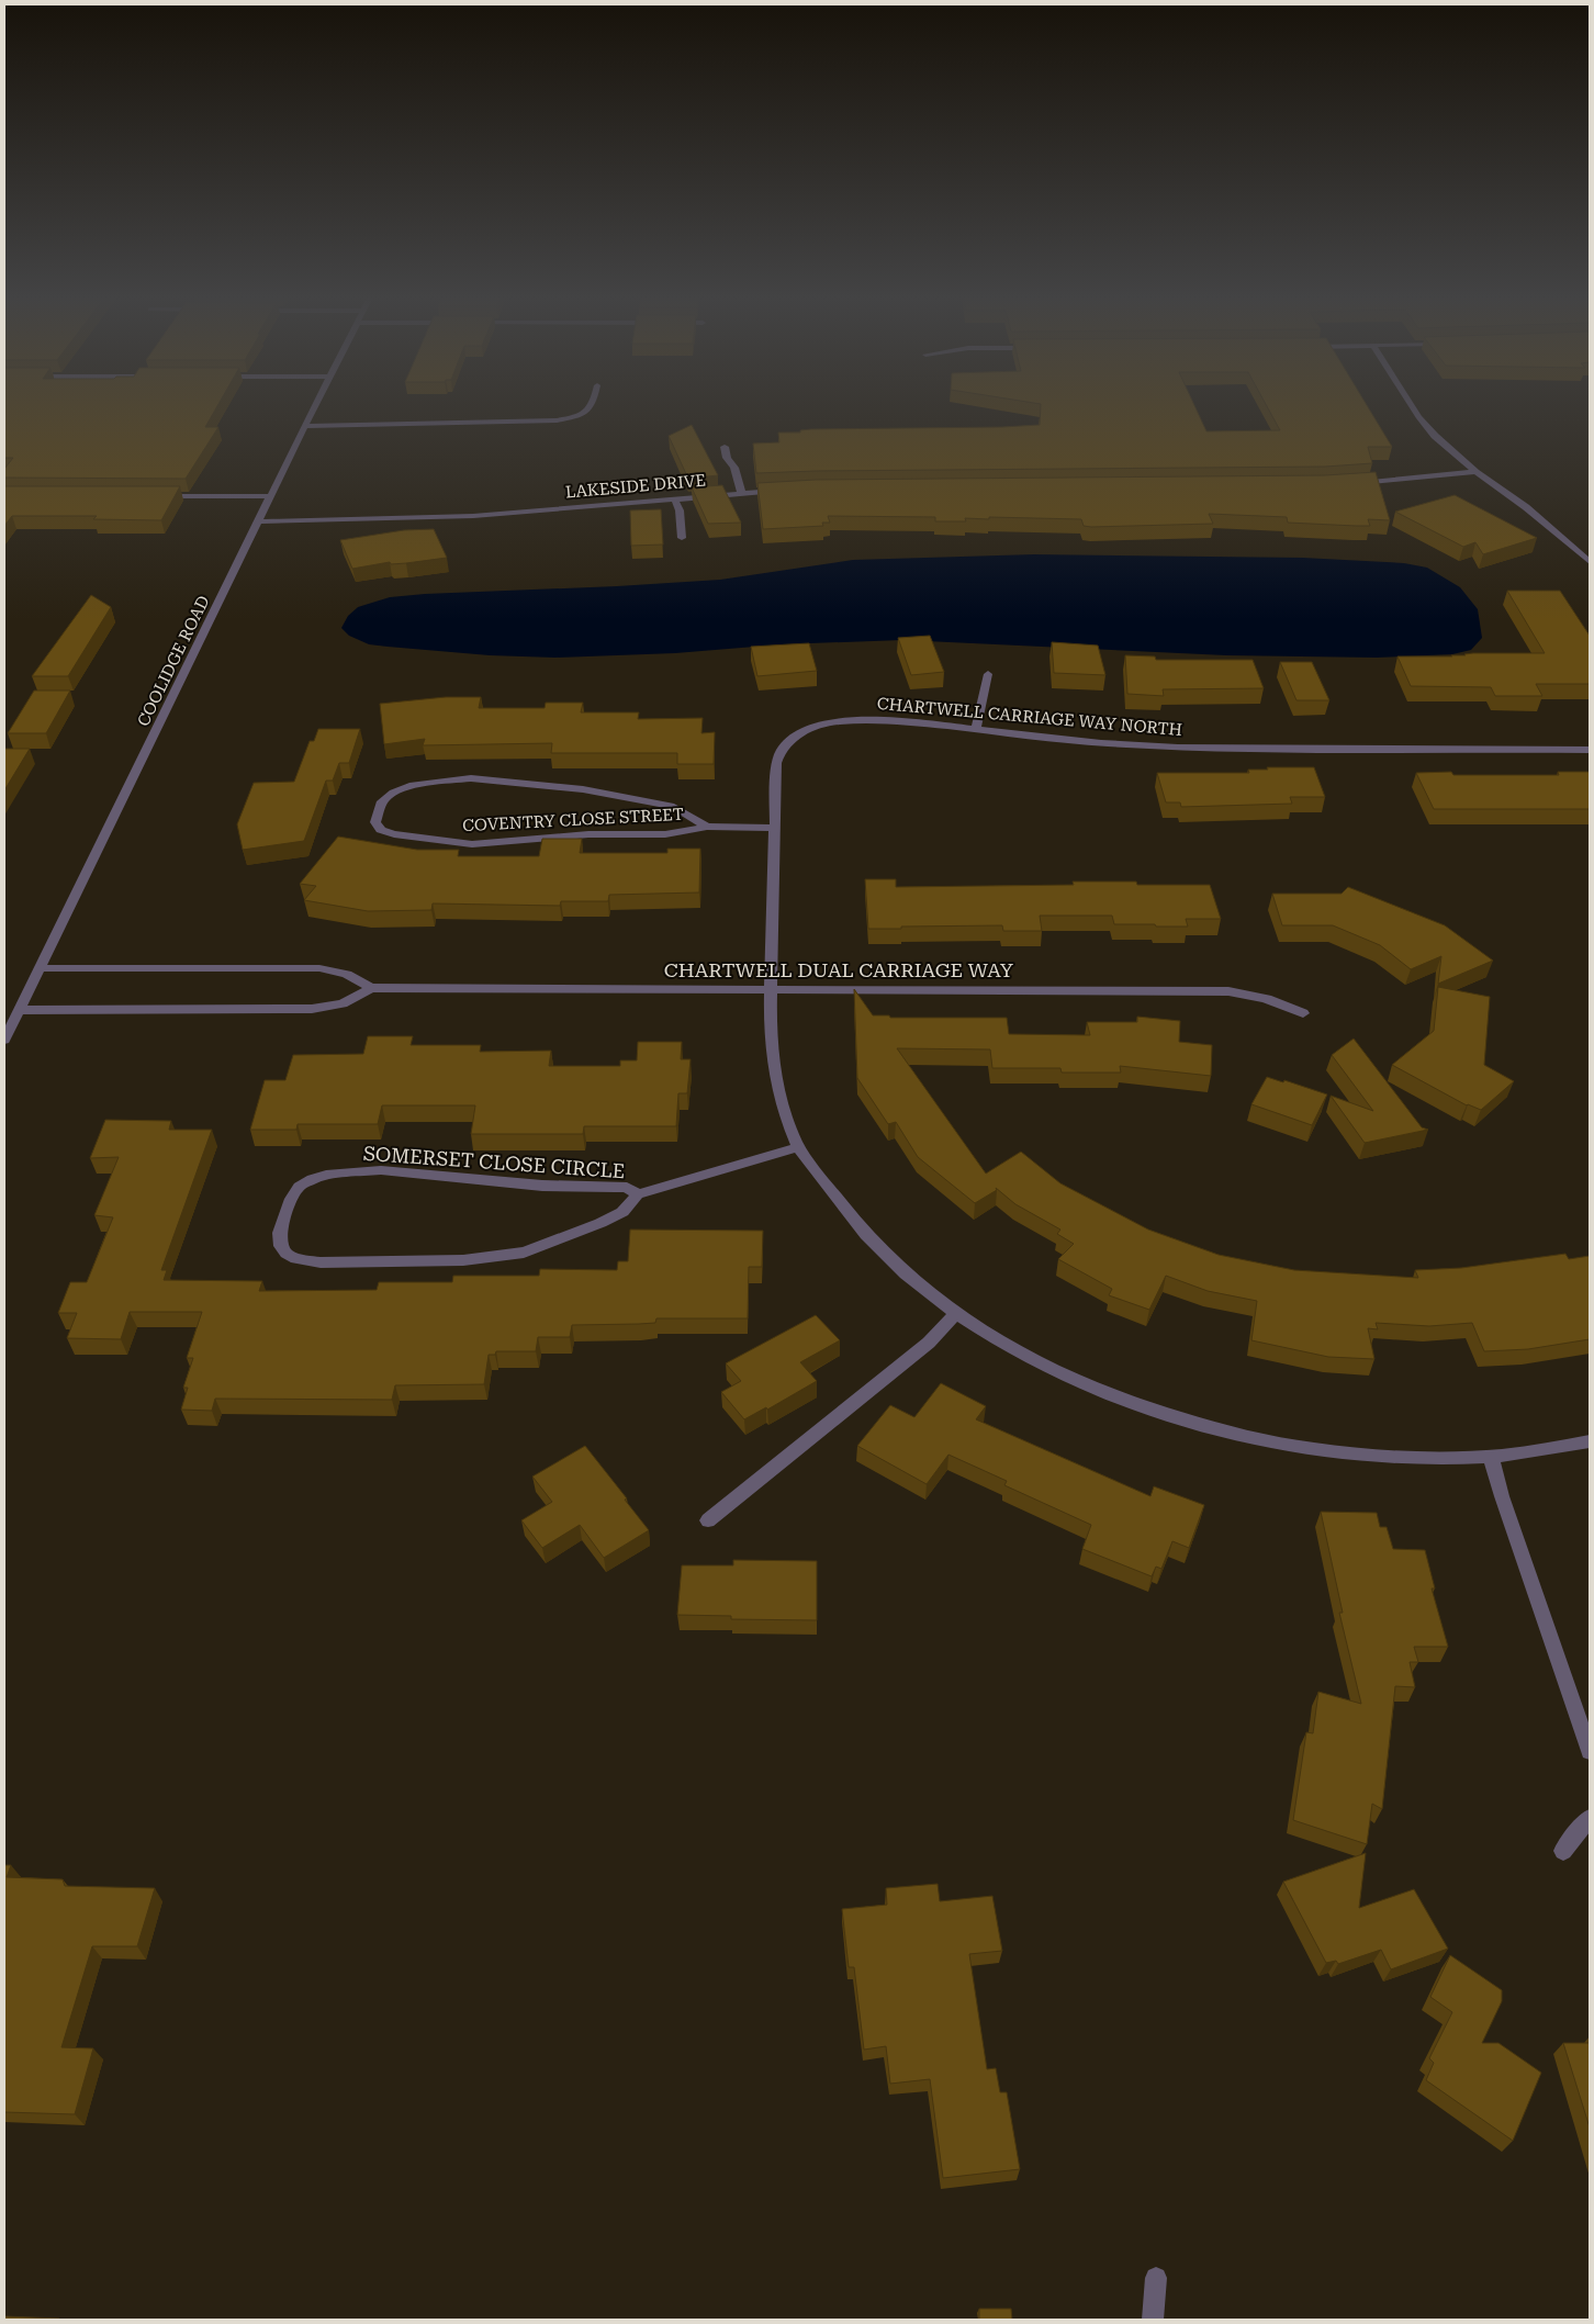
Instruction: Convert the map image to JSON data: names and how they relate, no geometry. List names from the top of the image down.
{
  "streets": {
    "street": [
      "LAKESIDE DRIVE",
      "COOLIDGE ROAD",
      "CHARTWELL CARRIAGE WAY NORTH",
      "COVENTRY CLOSE STREET",
      "CHARTWELL DUAL CARRIAGE WAY",
      "SOMERSET CLOSE CIRCLE"
    ]
  },
  "crossings": [
    ["LAKESIDE DRIVE", "COOLIDGE ROAD"],
    ["CHARTWELL CARRIAGE WAY NORTH", "COVENTRY CLOSE STREET"],
    ["CHARTWELL CARRIAGE WAY NORTH", "CHARTWELL DUAL CARRIAGE WAY"],
    ["CHARTWELL CARRIAGE WAY NORTH", "SOMERSET CLOSE CIRCLE"]
  ]
}
